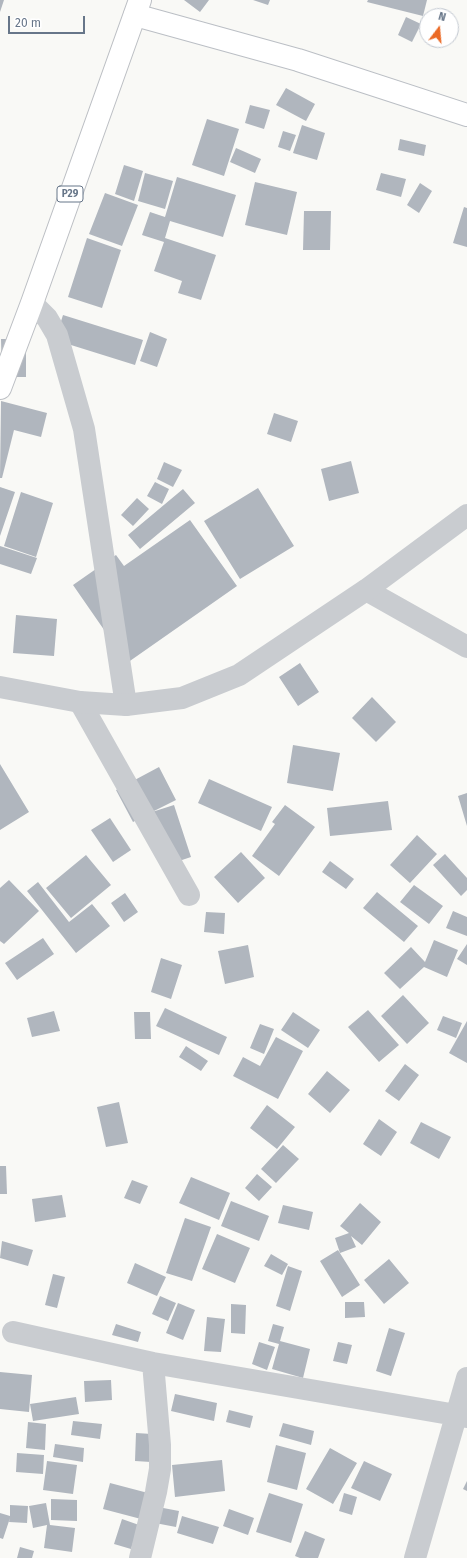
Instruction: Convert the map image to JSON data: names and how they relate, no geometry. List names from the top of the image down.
{
  "streets": {
    "main road": ["P29"]
  },
  "scale_bar": "20 m",
  "north": "top"
}
